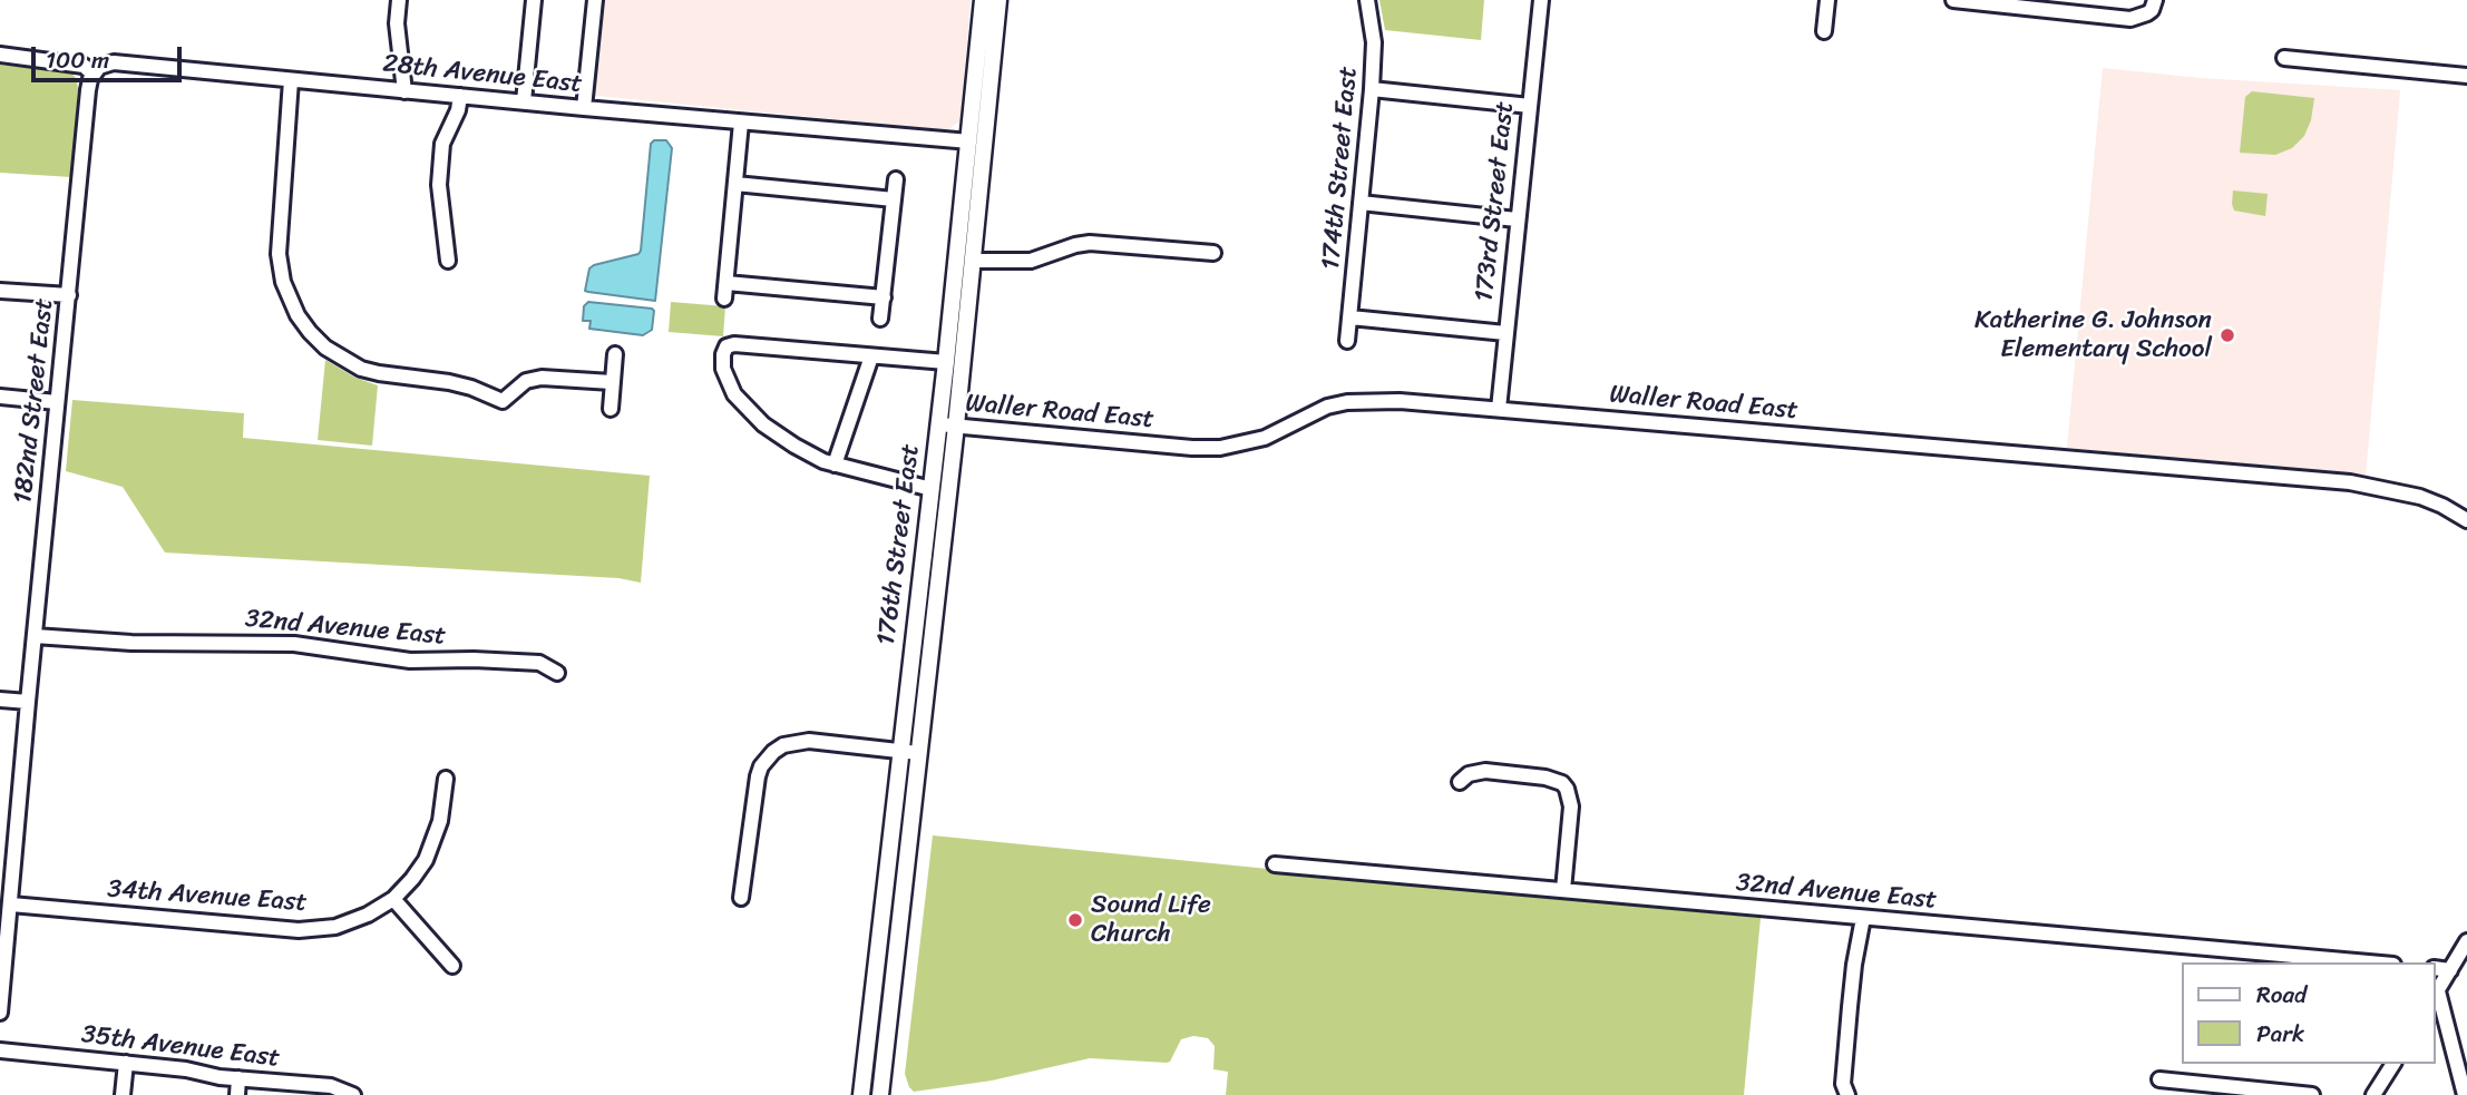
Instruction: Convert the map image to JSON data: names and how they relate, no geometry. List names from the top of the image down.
{
  "streets": {
    "main road": ["176th Street East"],
    "street": [
      "28th Avenue East",
      "174th Street East",
      "173rd Street East",
      "182nd Street East",
      "Waller Road East",
      "32nd Avenue East",
      "34th Avenue East",
      "35th Avenue East"
    ]
  },
  "crossings": [
    ["28th Avenue East", "182nd Street East"],
    ["28th Avenue East", "176th Street East"],
    ["173rd Street East", "Waller Road East"],
    ["182nd Street East", "32nd Avenue East"],
    ["182nd Street East", "34th Avenue East"],
    ["Waller Road East", "176th Street East"]
  ],
  "places": ["Katherine G. Johnson Elementary School", "Sound Life Church"],
  "legend": ["Road", "Park"],
  "scale_bar": "100 m"
}
